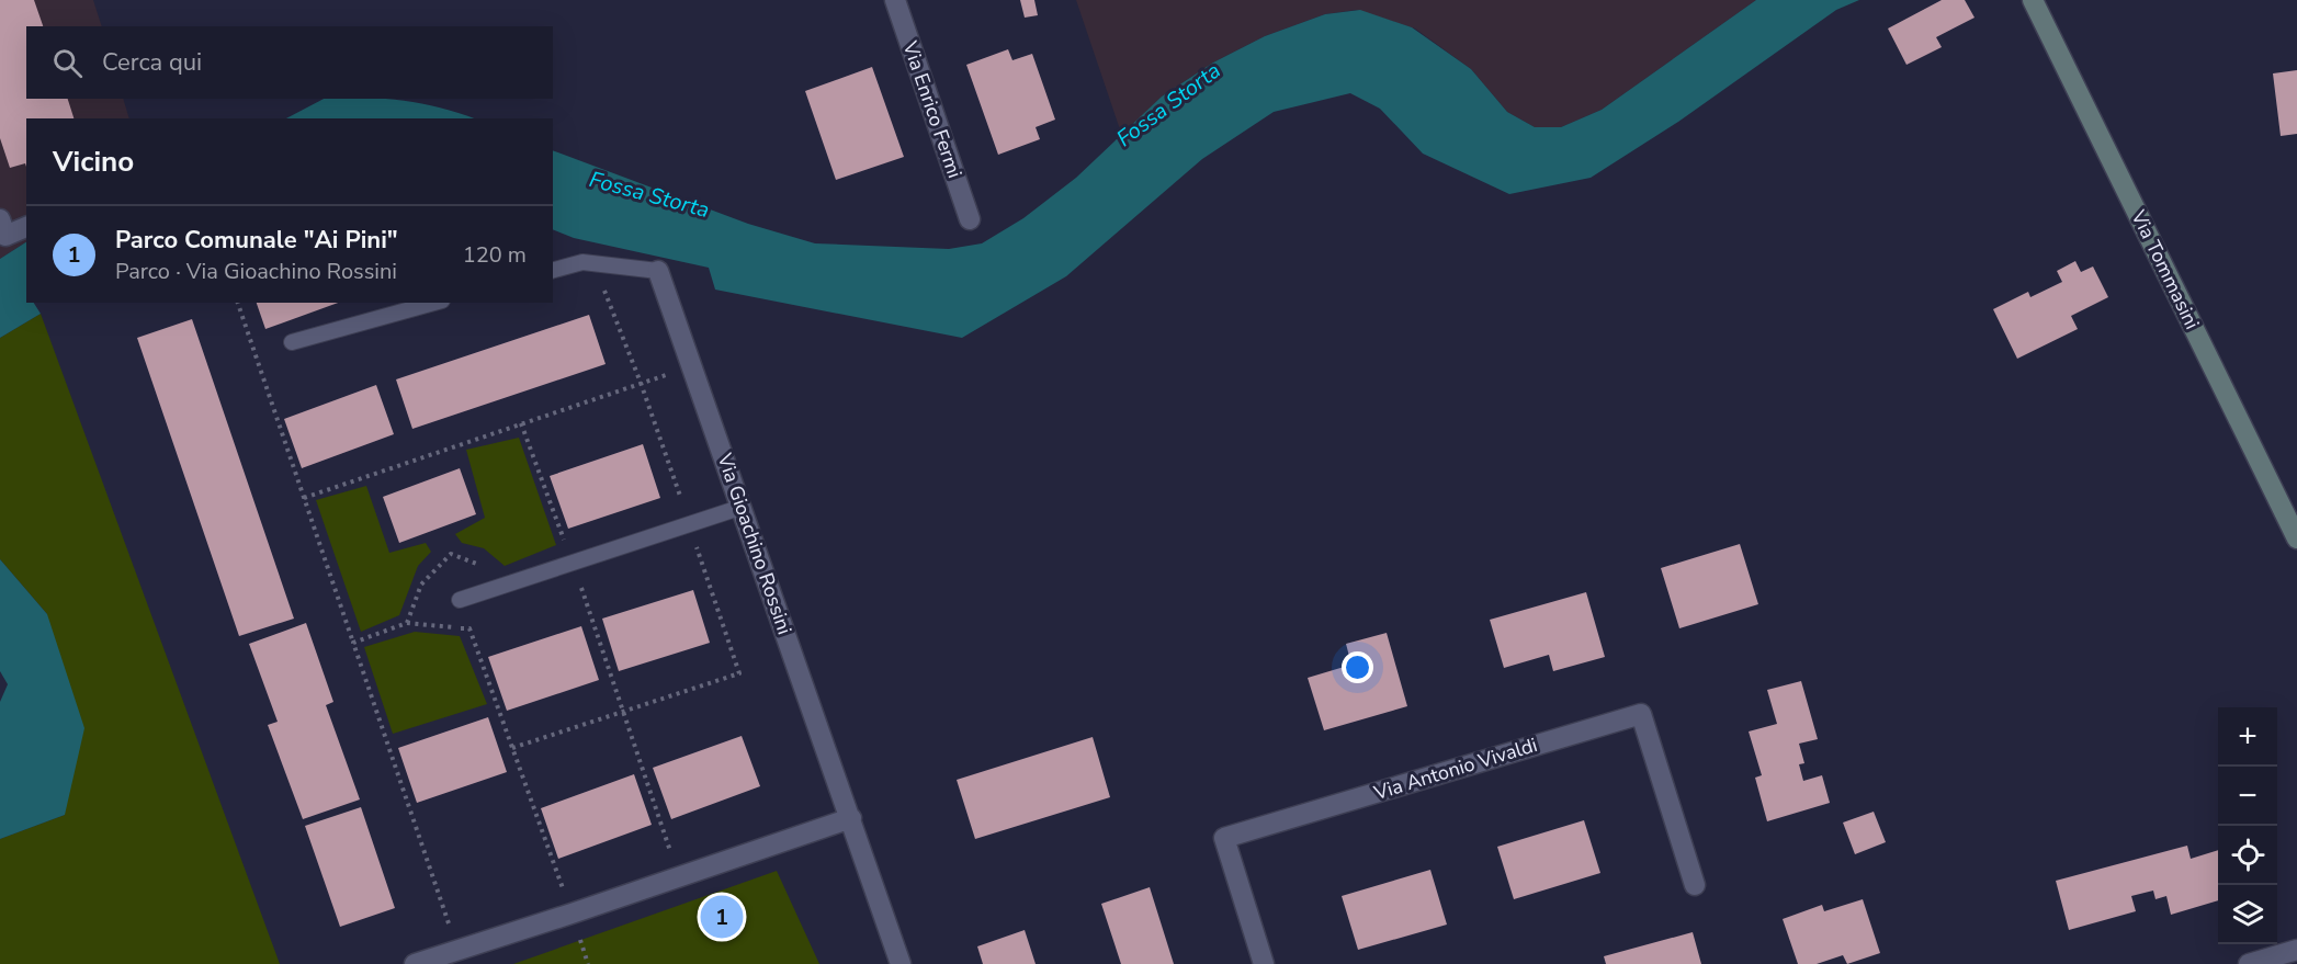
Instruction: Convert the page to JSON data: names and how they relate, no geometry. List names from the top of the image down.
{
  "streets": {
    "street": [
      "Via Enrico Fermi",
      "Via Tommasini",
      "Via Gioachino Rossini",
      "Via Antonio Vivaldi"
    ]
  },
  "water": ["Fossa Storta"],
  "page": {
    "search": "Cerca qui",
    "heading": "Vicino",
    "list": [
      {
        "mark": "1",
        "name": "Parco Comunale \"Ai Pini\"",
        "note": "Parco · Via Gioachino Rossini",
        "value": "120 m"
      }
    ],
    "map_buttons": ["+", "−"],
    "pins": "1"
  }
}
